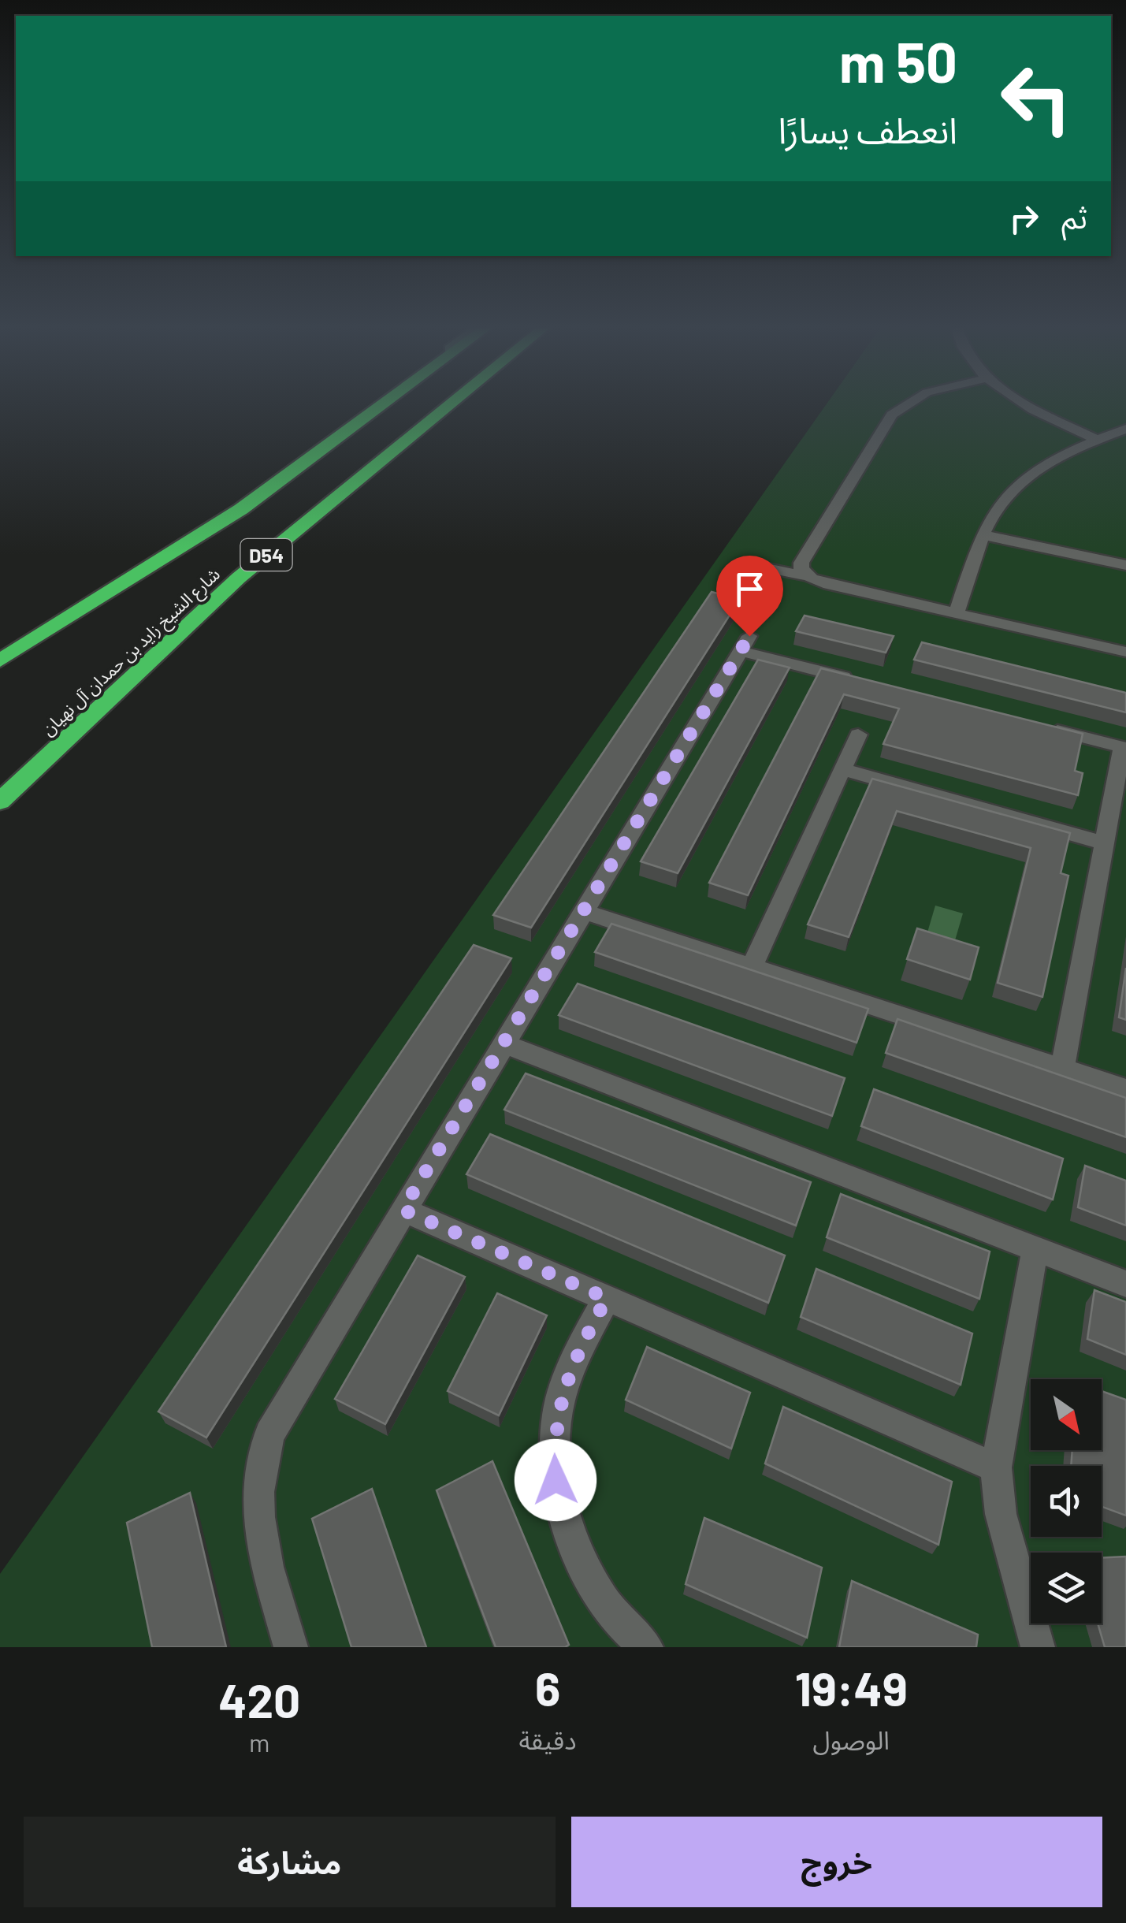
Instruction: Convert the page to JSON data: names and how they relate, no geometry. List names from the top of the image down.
{
  "streets": {
    "highway": ["D54", "شارع الشيخ زايد بن حمدان آل نهيان"]
  },
  "north": "bottom right",
  "page": {
    "turn": ["50 m", "انعطف يسارًا"],
    "then": "ثم",
    "eta": [
      "19:49",
      "الوصول",
      "6",
      "دقيقة",
      "420",
      "m"
    ],
    "buttons": ["خروج", "مشاركة"]
  }
}
